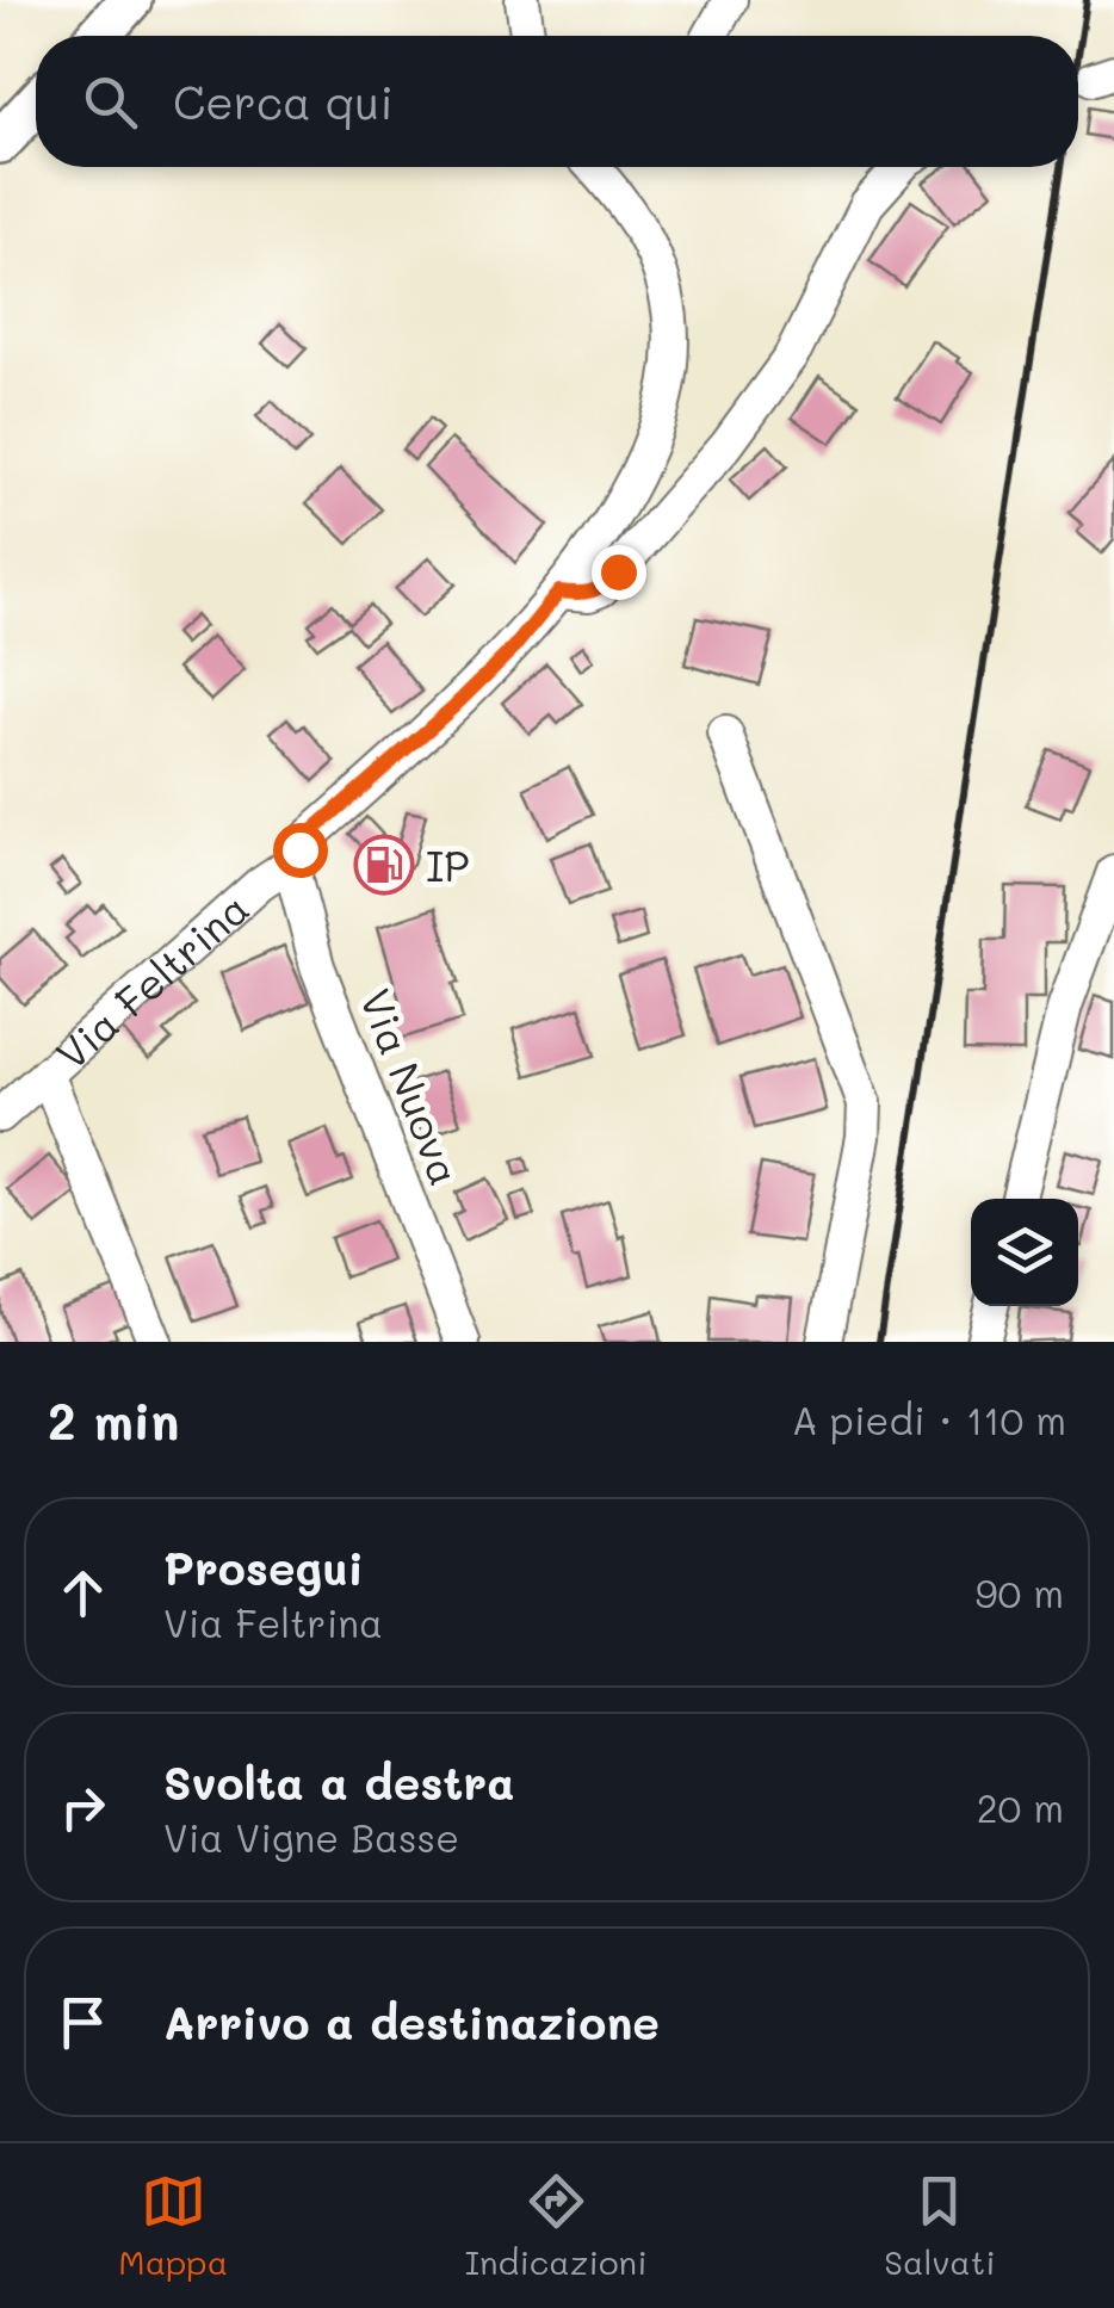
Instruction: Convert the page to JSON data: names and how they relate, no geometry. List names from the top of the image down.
{
  "streets": {
    "street": ["Via Feltrina", "Via Nuova"]
  },
  "crossings": [
    ["Via Feltrina", "Via Nuova"]
  ],
  "places": {
    "fuel station": ["IP"]
  },
  "page": {
    "search": "Cerca qui",
    "heading": ["2 min", "A piedi · 110 m"],
    "list": [
      ["Prosegui", "Via Feltrina", "90 m"],
      ["Svolta a destra", "Via Vigne Basse", "20 m"],
      "Arrivo a destinazione"
    ],
    "nav": ["Mappa", "Indicazioni", "Salvati"]
  }
}
